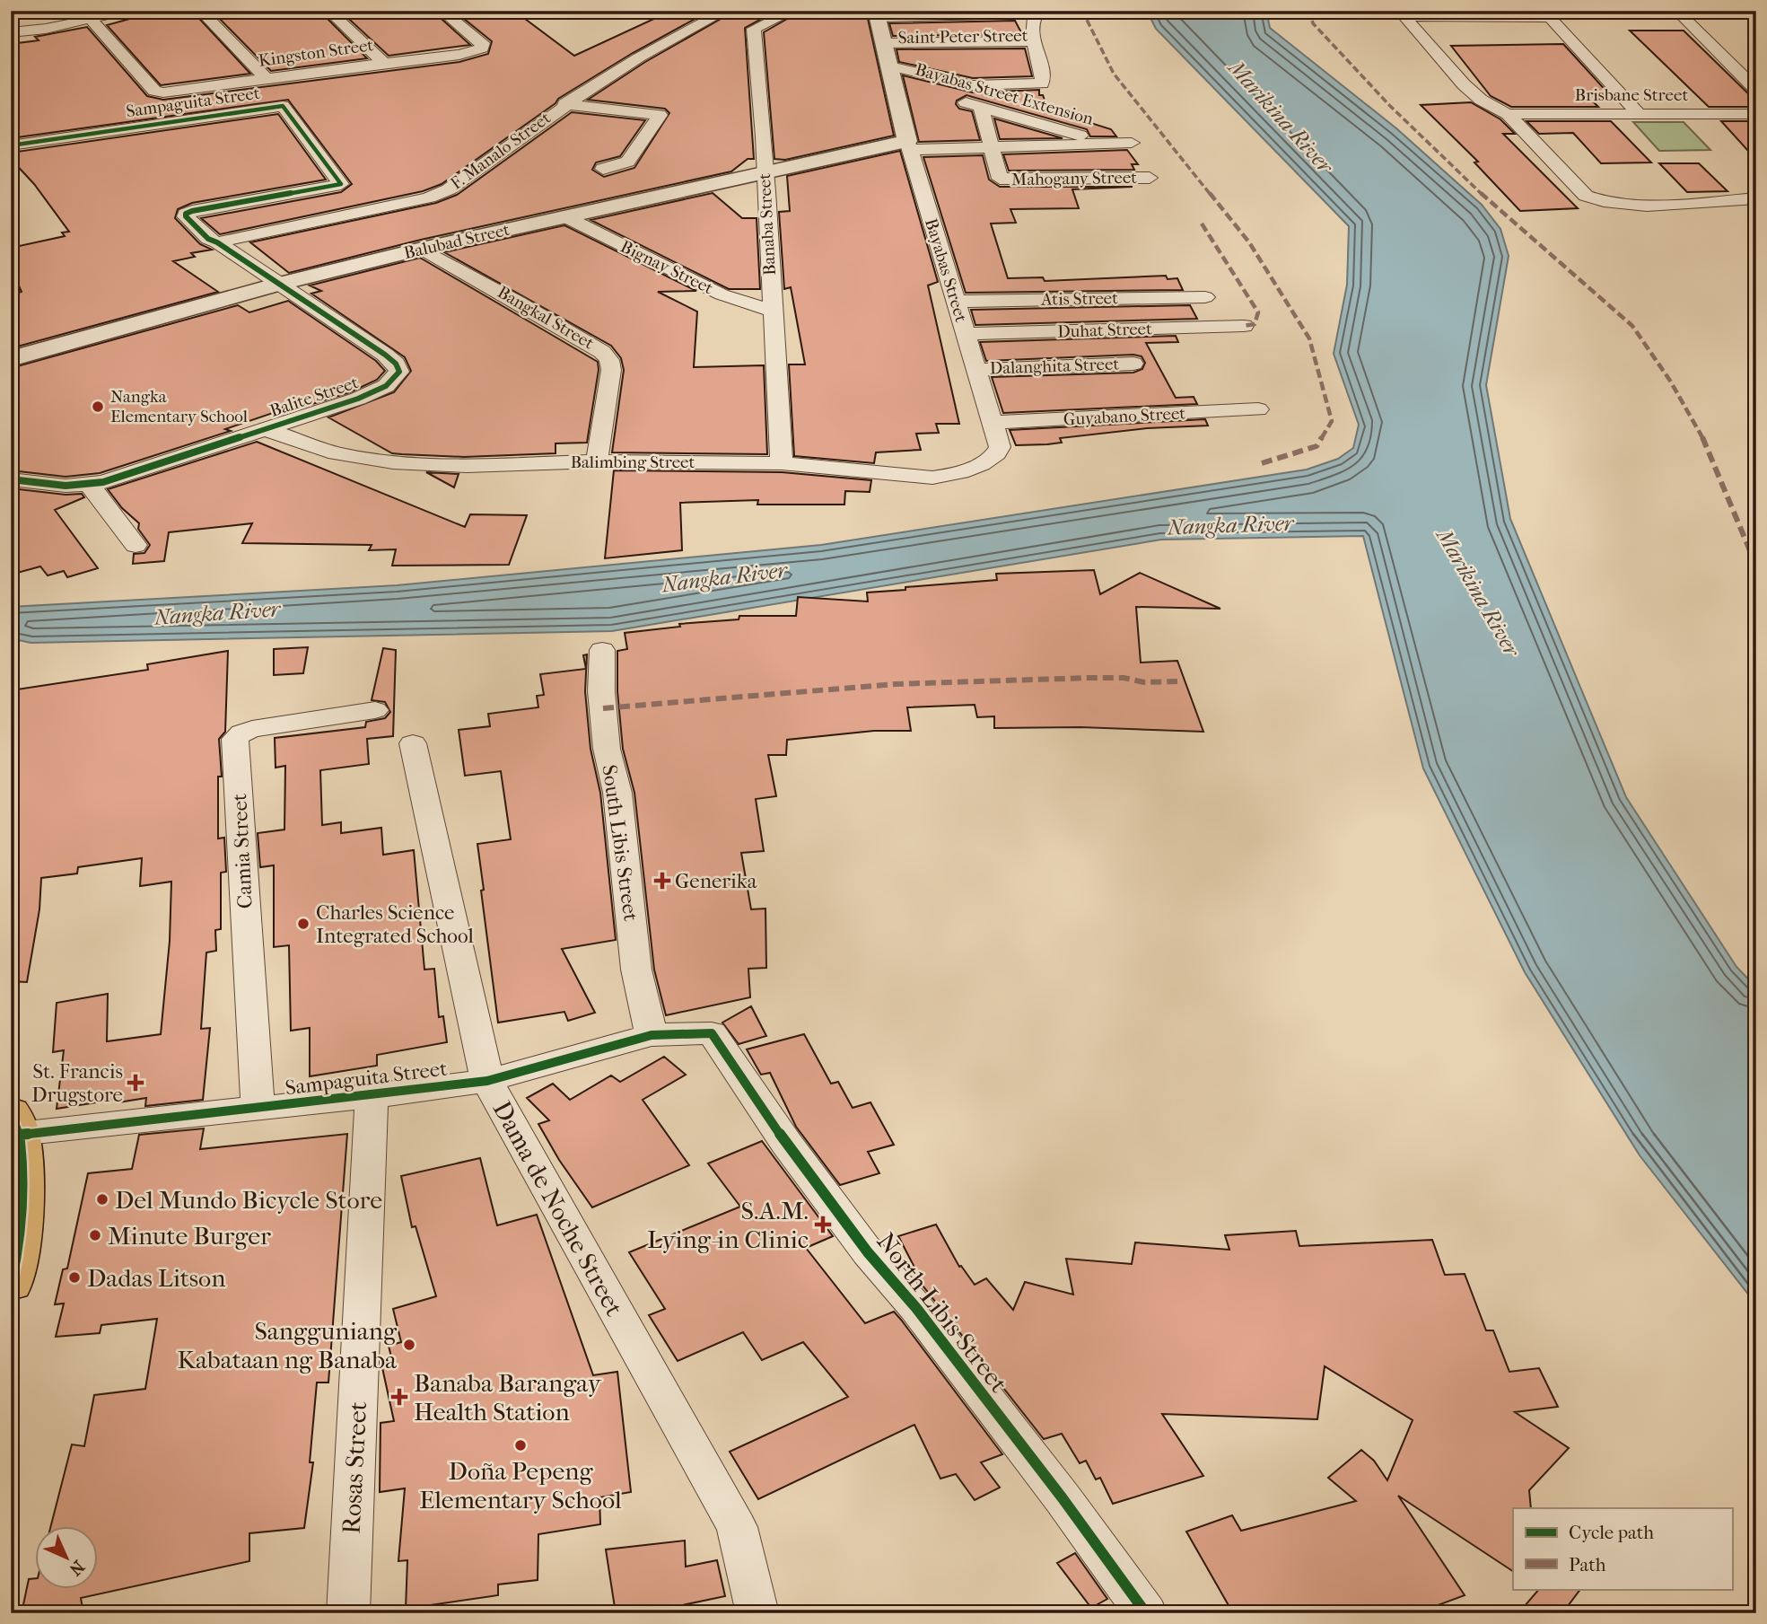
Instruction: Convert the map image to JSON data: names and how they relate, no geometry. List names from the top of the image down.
{
  "streets": {
    "street": [
      "Saint Peter Street",
      "Kingston Street",
      "Bayabas Street Extension",
      "Brisbane Street",
      "Sampaguita Street",
      "F. Manalo Street",
      "Mahogany Street",
      "Banaba Street",
      "Balubad Street",
      "Bignay Street",
      "Bayabas Street",
      "Atis Street",
      "Bangkal Street",
      "Duhat Street",
      "Dalanghita Street",
      "Balite Street",
      "Guyabano Street",
      "Balimbing Street",
      "South Libis Street",
      "Camia Street",
      "Dama de Noche Street",
      "North Libis Street",
      "Rosas Street"
    ]
  },
  "crossings": [
    ["Saint Peter Street", "Bayabas Street Extension"],
    ["Saint Peter Street", "Bayabas Street"],
    ["Bayabas Street Extension", "Bayabas Street"],
    ["Sampaguita Street", "F. Manalo Street"],
    ["Sampaguita Street", "South Libis Street"],
    ["Sampaguita Street", "Camia Street"],
    ["Sampaguita Street", "Dama de Noche Street"],
    ["Sampaguita Street", "North Libis Street"],
    ["Sampaguita Street", "Rosas Street"],
    ["Banaba Street", "Balubad Street"],
    ["Banaba Street", "Bignay Street"],
    ["Banaba Street", "Balimbing Street"],
    ["Balubad Street", "Bignay Street"],
    ["Balubad Street", "Bayabas Street"],
    ["Balubad Street", "Bangkal Street"],
    ["Balubad Street", "Balite Street"],
    ["Bayabas Street", "Atis Street"],
    ["Bayabas Street", "Duhat Street"],
    ["Bayabas Street", "Dalanghita Street"],
    ["Bayabas Street", "Guyabano Street"],
    ["Bayabas Street", "Balimbing Street"],
    ["Bangkal Street", "Balimbing Street"],
    ["Balite Street", "Balimbing Street"]
  ],
  "water": ["Marikina River", "Nangka River"],
  "places": {
    "other": [
      "Nangka Elementary School",
      "Charles Science Integrated School",
      "Del Mundo Bicycle Store",
      "Minute Burger",
      "Dadas Litson",
      "Sangguniang Kabataan ng Banaba",
      "Doña Pepeng Elementary School"
    ],
    "health": [
      "Generika",
      "St. Francis Drugstore",
      "S.A.M. Lying-in Clinic",
      "Banaba Barangay Health Station"
    ]
  },
  "legend": ["Cycle path", "Path"],
  "north": "bottom right"
}
